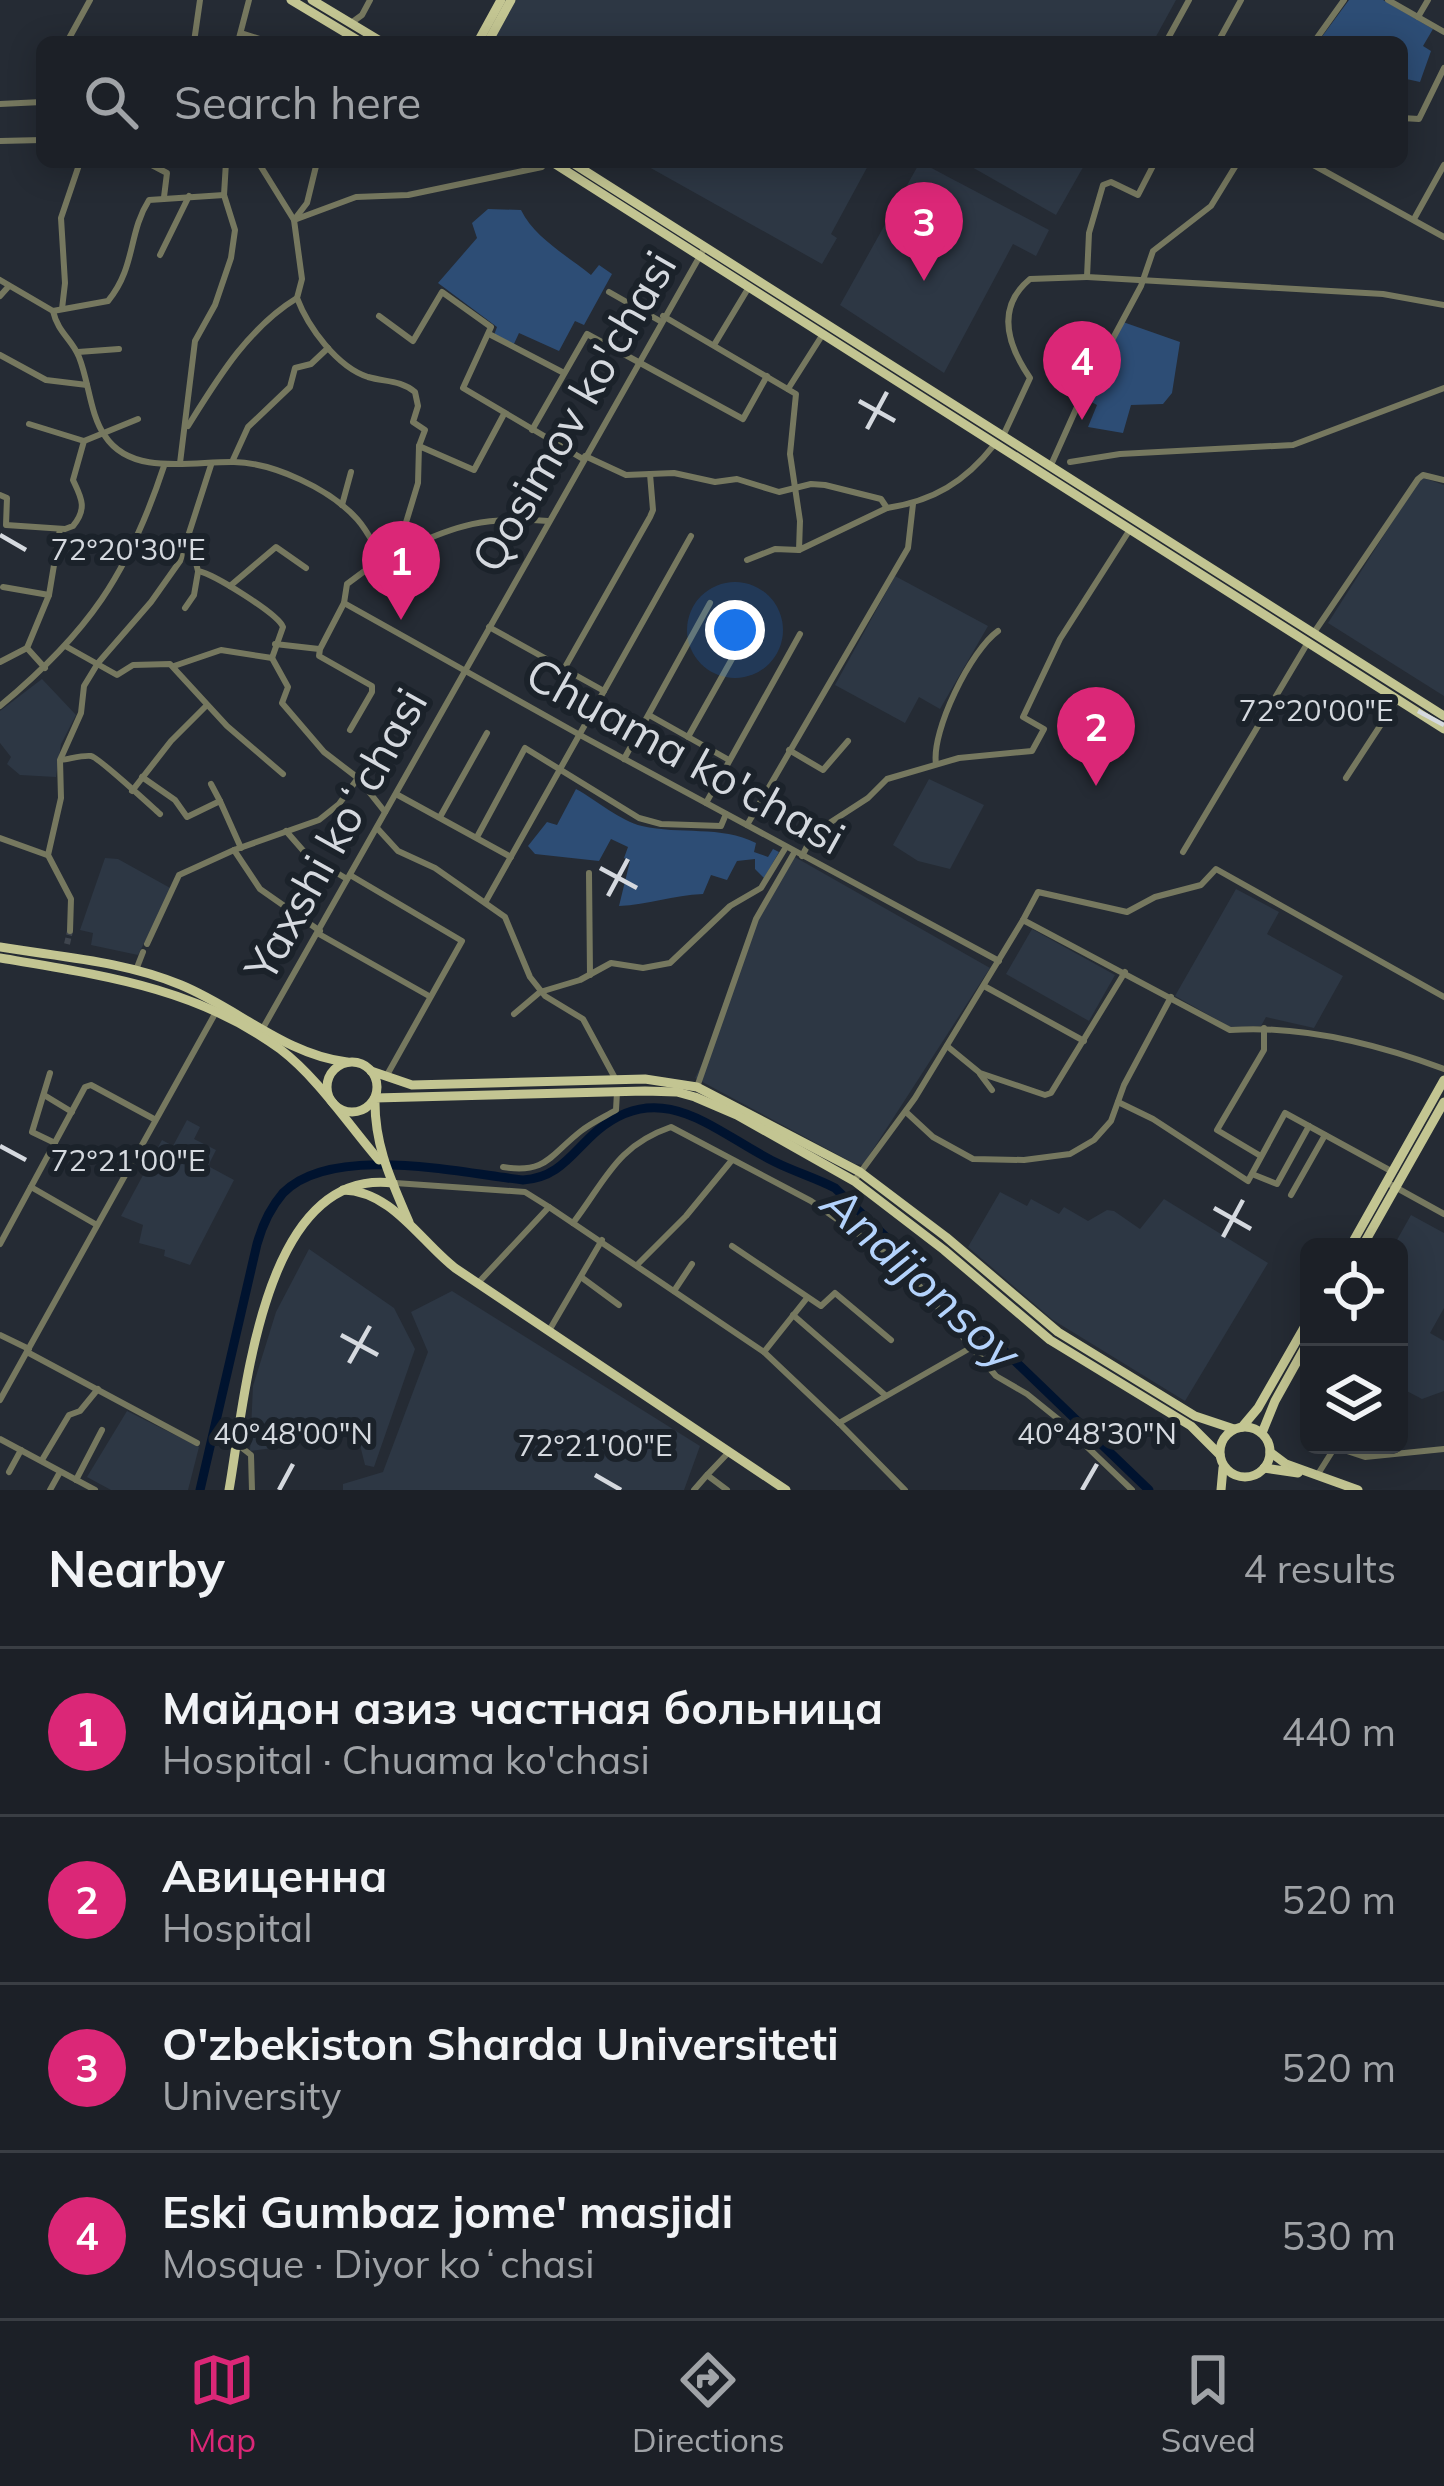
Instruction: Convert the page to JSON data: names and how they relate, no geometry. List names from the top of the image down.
{
  "streets": {
    "street": ["Qosimov ko'chasi", "Chuama ko'chasi", "Yaxshi koʻchasi"]
  },
  "crossings": [
    ["Qosimov ko'chasi", "Chuama ko'chasi"],
    ["Qosimov ko'chasi", "Yaxshi koʻchasi"],
    ["Chuama ko'chasi", "Yaxshi koʻchasi"]
  ],
  "water": ["Andijonsoy"],
  "page": {
    "search": "Search here",
    "pins": [
      "3",
      "4",
      "1",
      "2"
    ],
    "heading": ["Nearby", "4 results"],
    "list": [
      {
        "mark": "1",
        "name": "Майдон азиз частная больница",
        "note": "Hospital · Chuama ko'chasi",
        "value": "440 m"
      },
      {
        "mark": "2",
        "name": "Авиценна",
        "note": "Hospital",
        "value": "520 m"
      },
      {
        "mark": "3",
        "name": "O'zbekiston Sharda Universiteti",
        "note": "University",
        "value": "520 m"
      },
      {
        "mark": "4",
        "name": "Eski Gumbaz jome' masjidi",
        "note": "Mosque · Diyor koʻchasi",
        "value": "530 m"
      }
    ],
    "nav": ["Map", "Directions", "Saved"]
  },
  "coordinates": [
    "72°20'30\"E",
    "72°20'00\"E",
    "72°21'00\"E",
    "40°48'00\"N",
    "40°48'30\"N"
  ]
}
